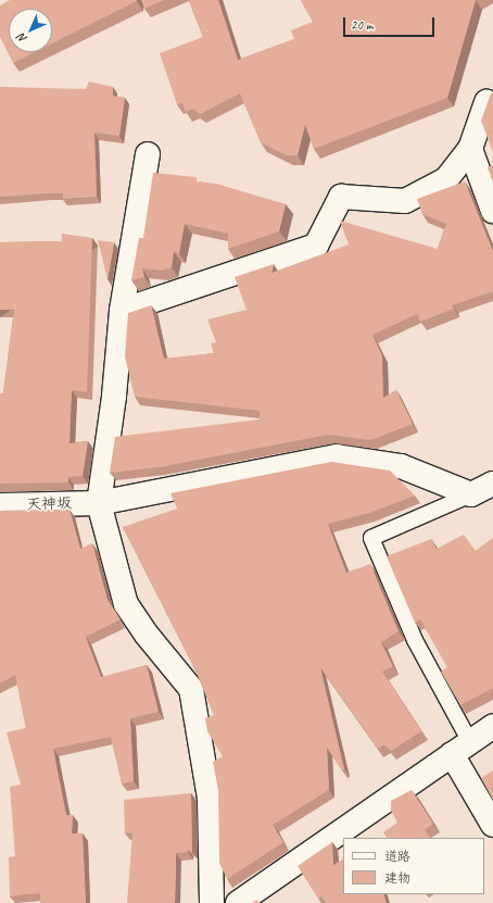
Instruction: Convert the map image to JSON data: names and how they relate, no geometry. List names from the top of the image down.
{
  "streets": {
    "street": ["天神坂"]
  },
  "legend": ["道路", "建物"],
  "scale_bar": "20 m",
  "north": "bottom left"
}
